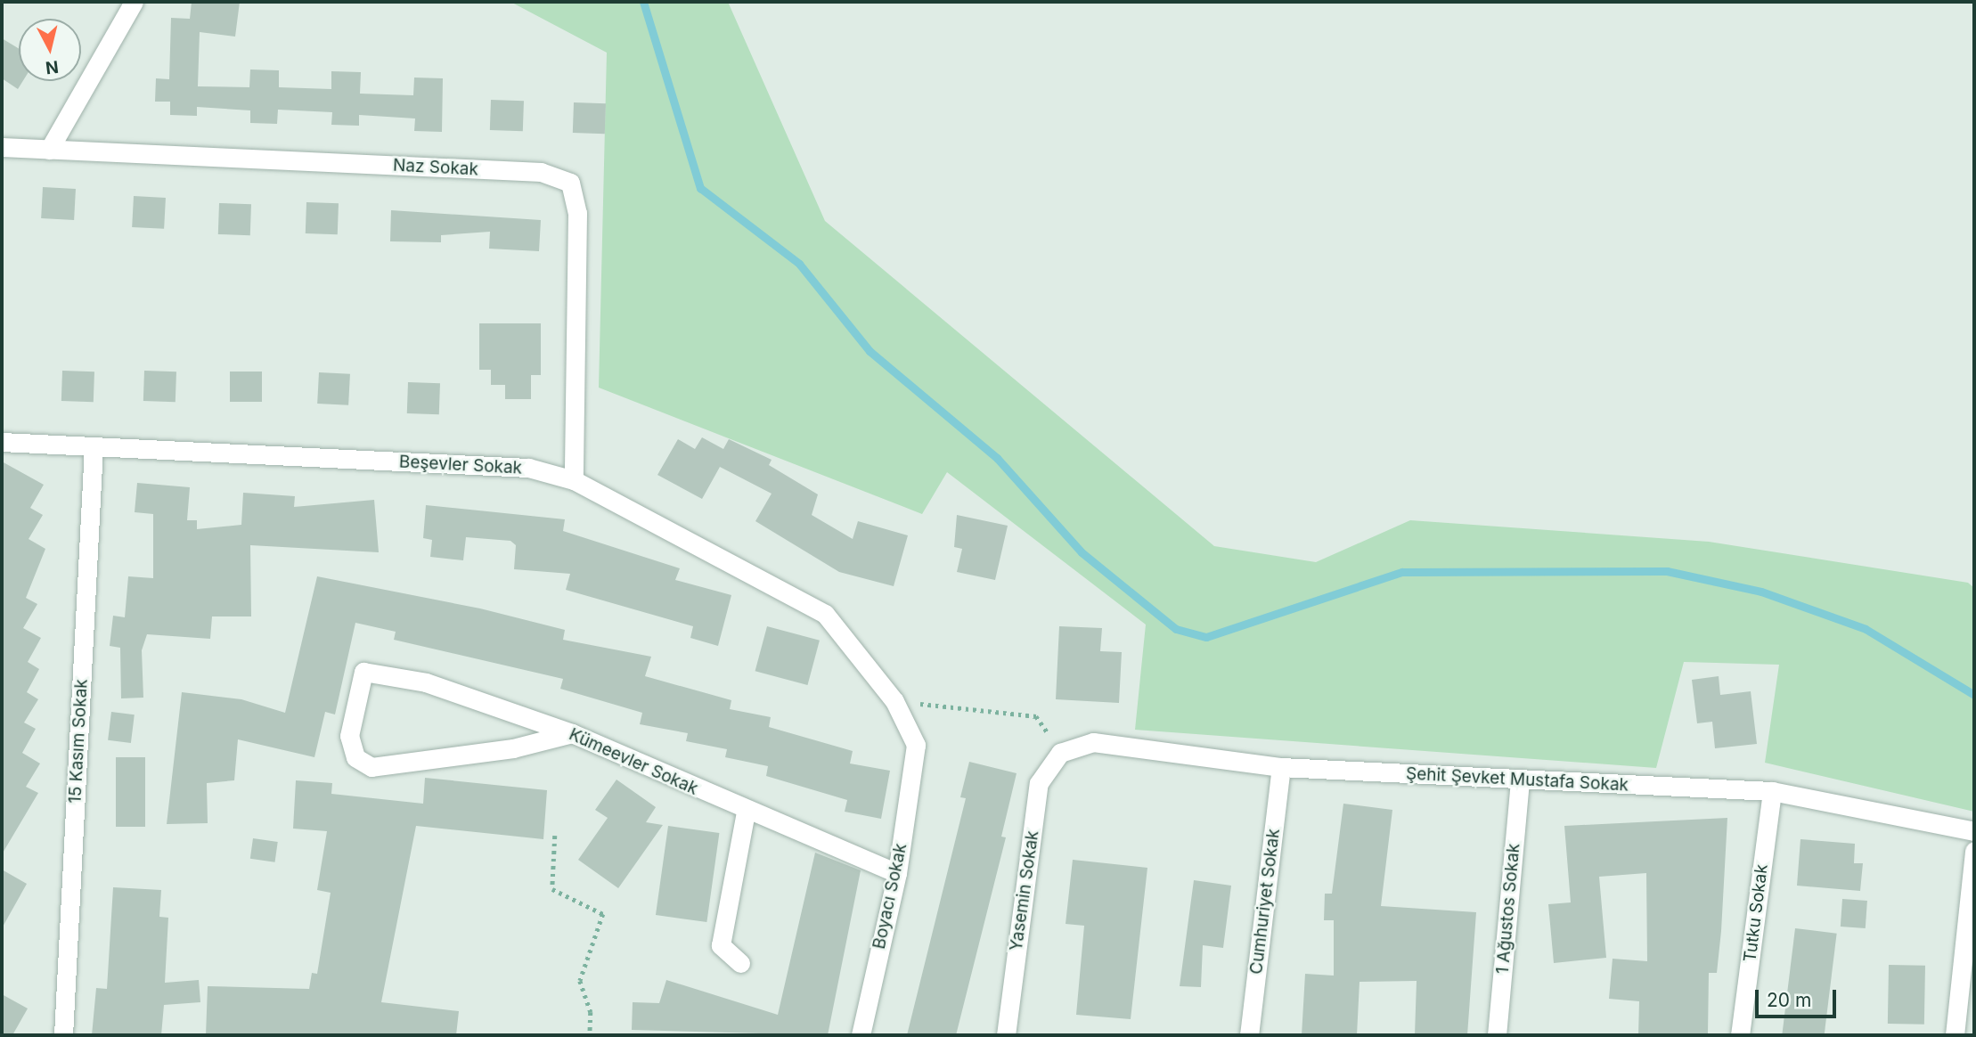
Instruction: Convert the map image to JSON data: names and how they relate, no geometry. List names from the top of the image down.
{
  "streets": {
    "street": [
      "Naz Sokak",
      "Beşevler Sokak",
      "15 Kasım Sokak",
      "Kümeevler Sokak",
      "Şehit Şevket Mustafa Sokak",
      "Yasemin Sokak",
      "Boyacı Sokak",
      "Cumhuriyet Sokak",
      "1 Ağustos Sokak",
      "Tutku Sokak"
    ]
  },
  "crossings": [
    ["Naz Sokak", "Beşevler Sokak"],
    ["Beşevler Sokak", "15 Kasım Sokak"],
    ["Beşevler Sokak", "Boyacı Sokak"],
    ["Kümeevler Sokak", "Boyacı Sokak"],
    ["Şehit Şevket Mustafa Sokak", "Yasemin Sokak"],
    ["Şehit Şevket Mustafa Sokak", "Cumhuriyet Sokak"],
    ["Şehit Şevket Mustafa Sokak", "1 Ağustos Sokak"],
    ["Şehit Şevket Mustafa Sokak", "Tutku Sokak"]
  ],
  "scale_bar": "20 m",
  "north": "bottom"
}
